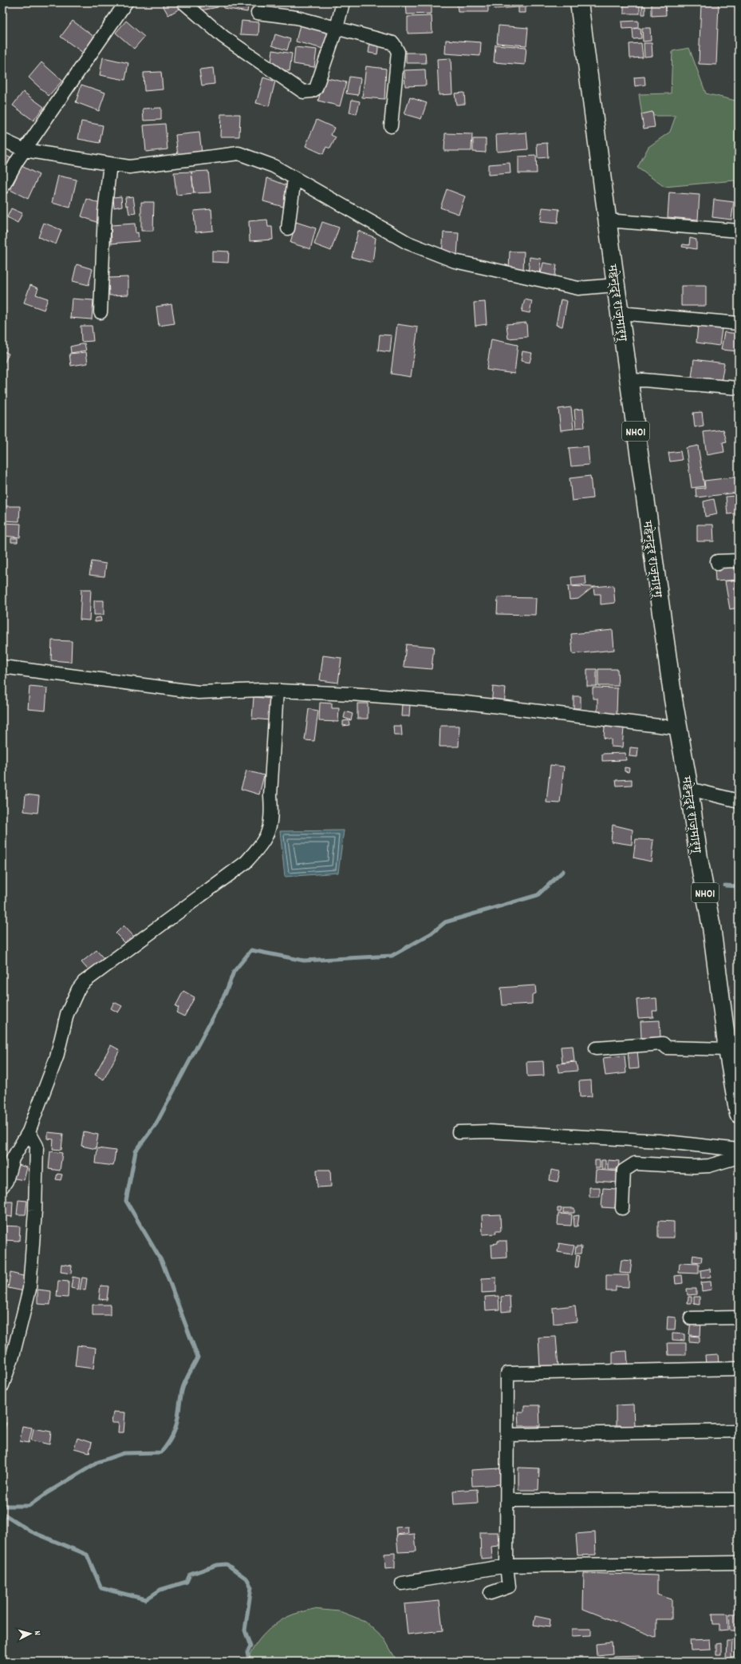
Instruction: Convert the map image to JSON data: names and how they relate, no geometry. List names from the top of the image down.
{
  "streets": {
    "highway": ["महेन्द्र राज्मार्ग्", "NH01"]
  },
  "north": "right"
}
